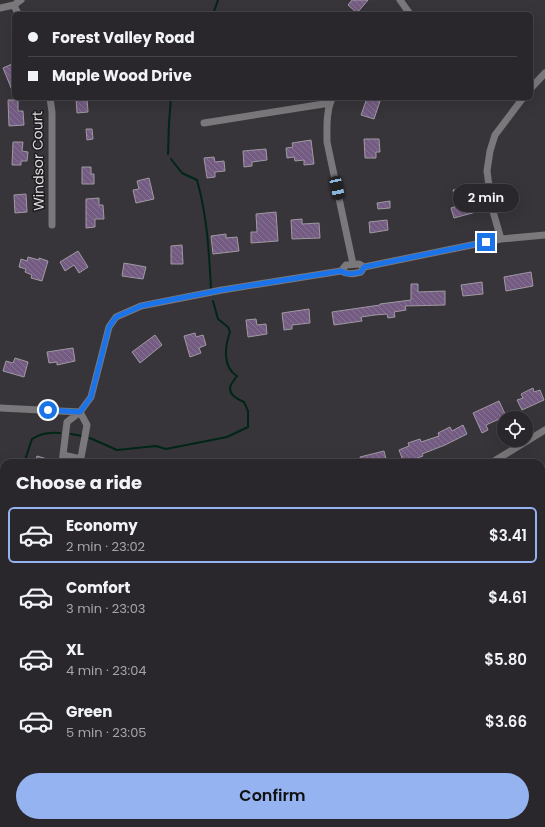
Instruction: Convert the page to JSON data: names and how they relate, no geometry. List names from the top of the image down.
{
  "streets": {
    "street": ["Windsor Court"]
  },
  "page": {
    "banner": ["Forest Valley Road", "Maple Wood Drive"],
    "bubble": "2 min",
    "heading": "Choose a ride",
    "list": [
      {
        "name": "Economy",
        "note": "2 min · 23:02",
        "value": "$3.41"
      },
      {
        "name": "Comfort",
        "note": "3 min · 23:03",
        "value": "$4.61"
      },
      {
        "name": "XL",
        "note": "4 min · 23:04",
        "value": "$5.80"
      },
      {
        "name": "Green",
        "note": "5 min · 23:05",
        "value": "$3.66"
      }
    ],
    "buttons": "Confirm"
  }
}
